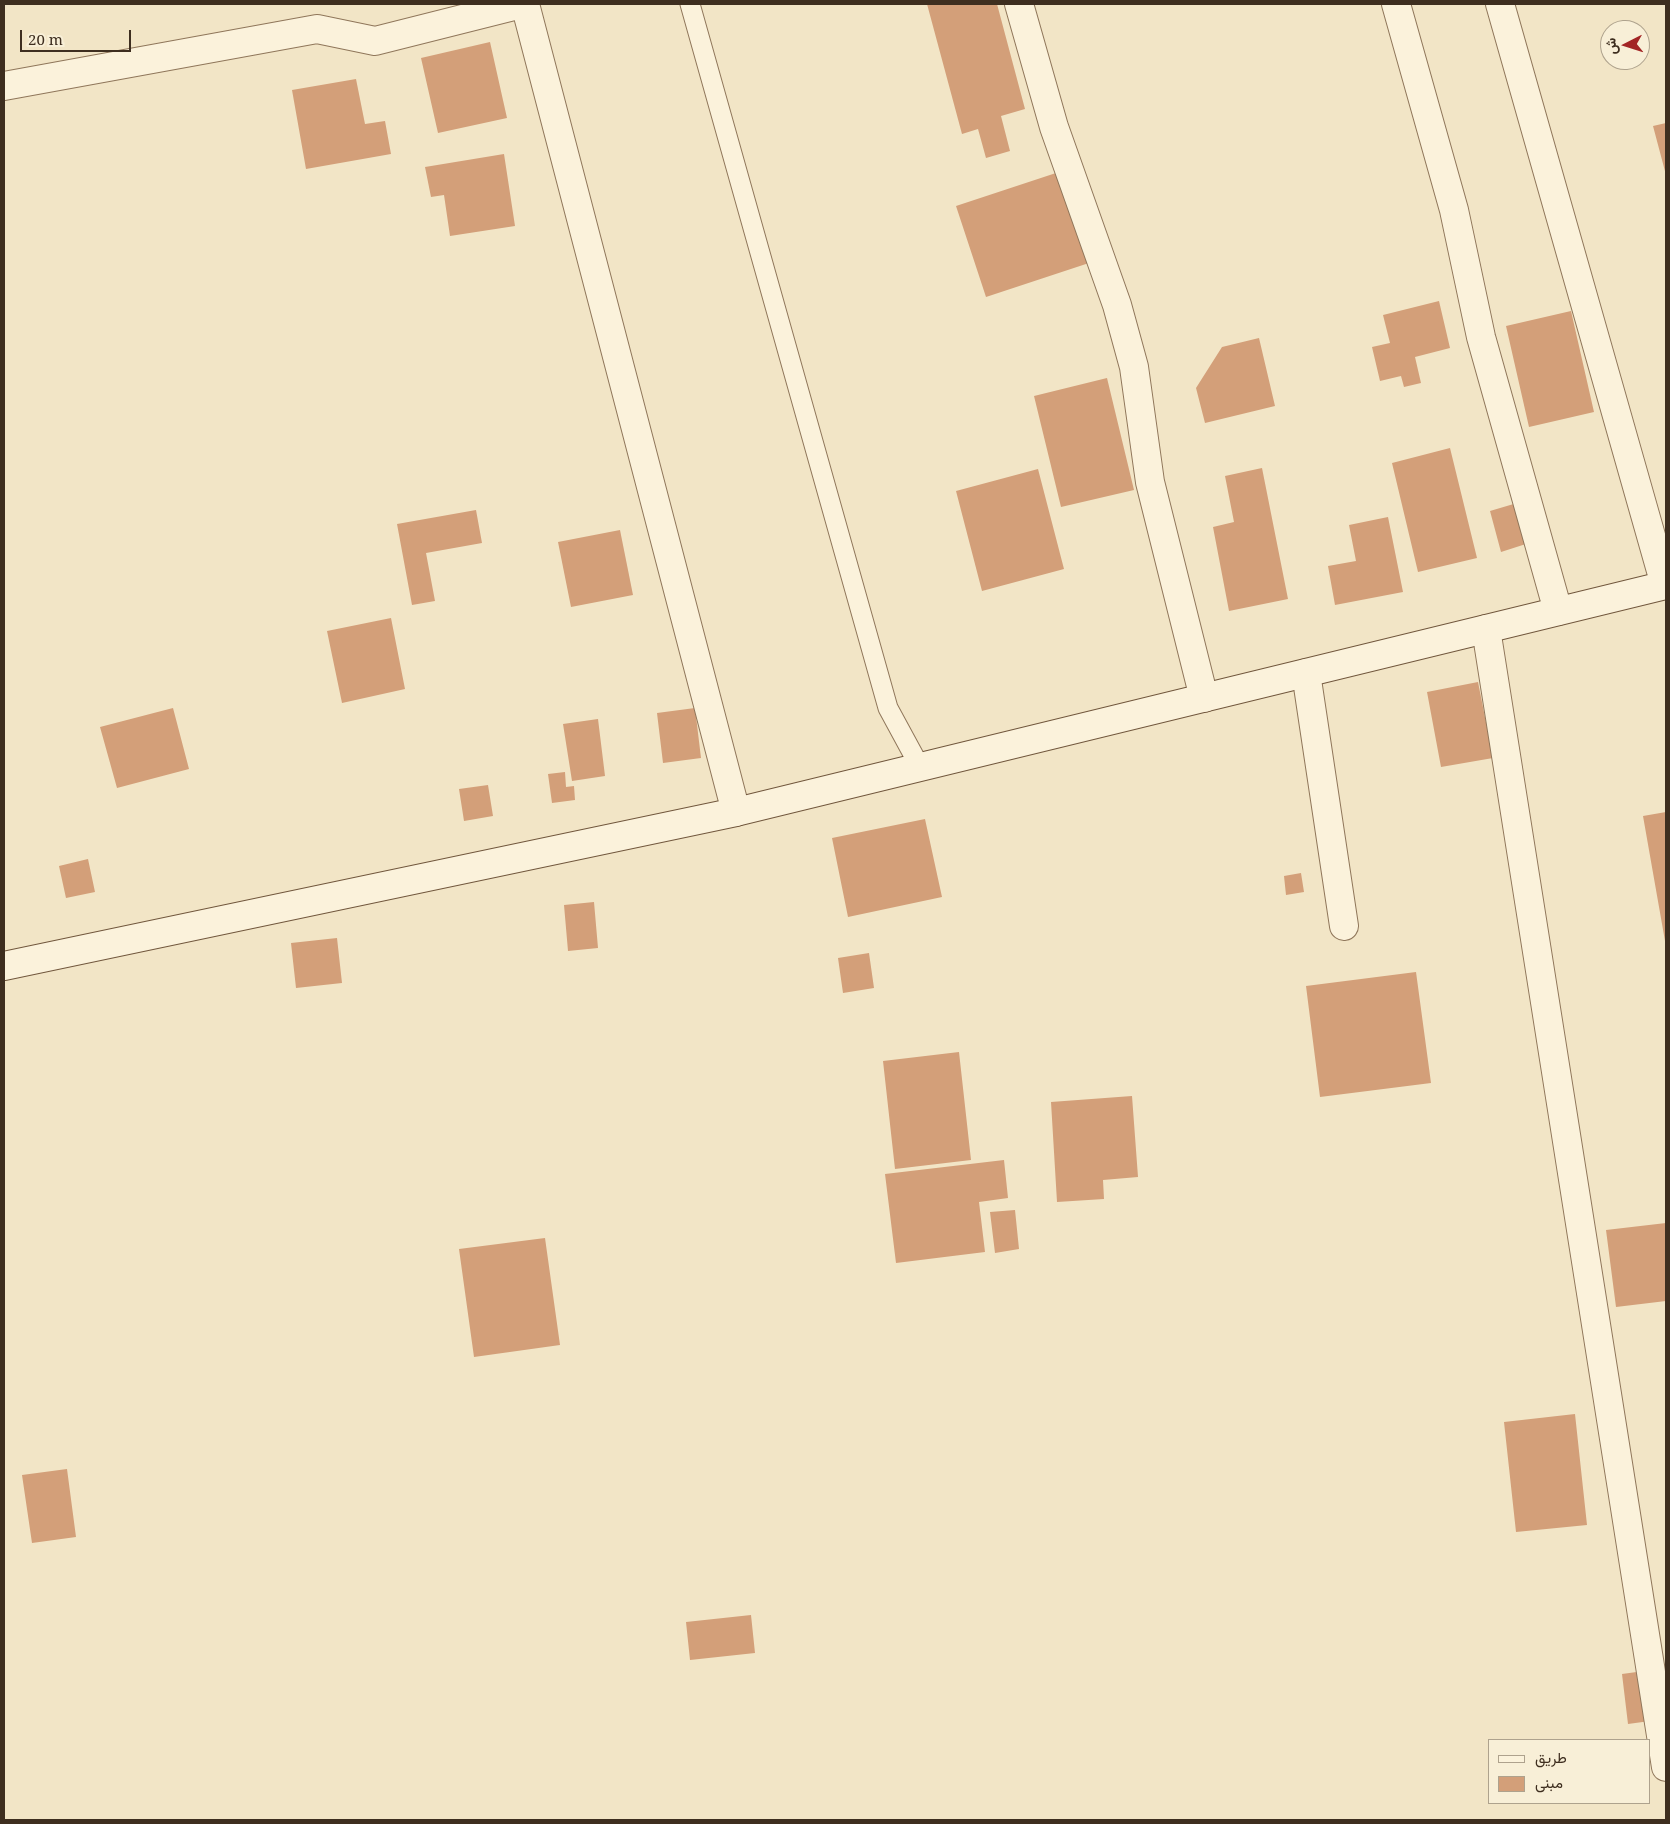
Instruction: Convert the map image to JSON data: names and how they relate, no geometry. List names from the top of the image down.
{
  "legend": ["طريق", "مبنى"],
  "scale_bar": "20 m",
  "north": "left"
}
